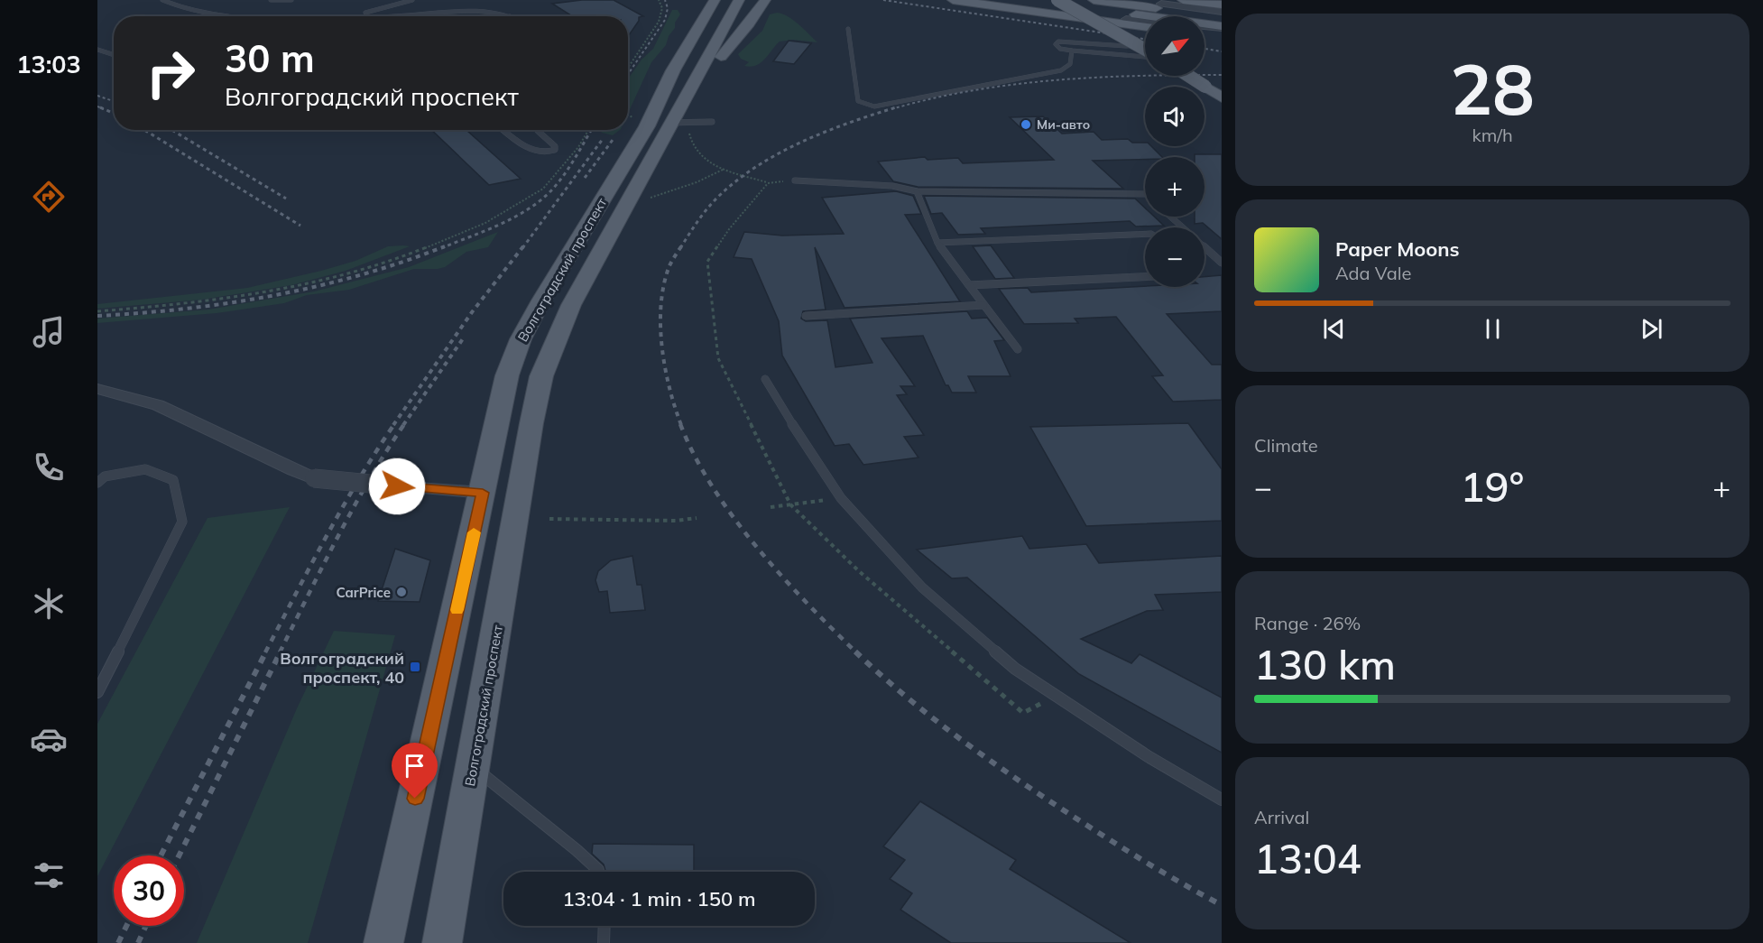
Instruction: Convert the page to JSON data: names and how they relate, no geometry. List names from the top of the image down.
{
  "streets": {
    "main road": ["Волгоградский проспект"]
  },
  "places": {
    "other": ["Ми-авто", "CarPrice"],
    "transit": ["Волгоградский проспект, 40"]
  },
  "north": "top right",
  "page": {
    "tabs": "13:03",
    "tile": [
      ["28", "km/h"],
      "Climate",
      ["Range · 26%", "130 km"],
      ["Arrival", "13:04"]
    ],
    "map_buttons": ["+", "−"],
    "turn": ["30 m", "Волгоградский проспект"],
    "song": ["Paper Moons", "Ada Vale"],
    "heat": ["−", "19°", "+"],
    "limit": "30",
    "trip": "13:04 · 1 min · 150 m"
  }
}
